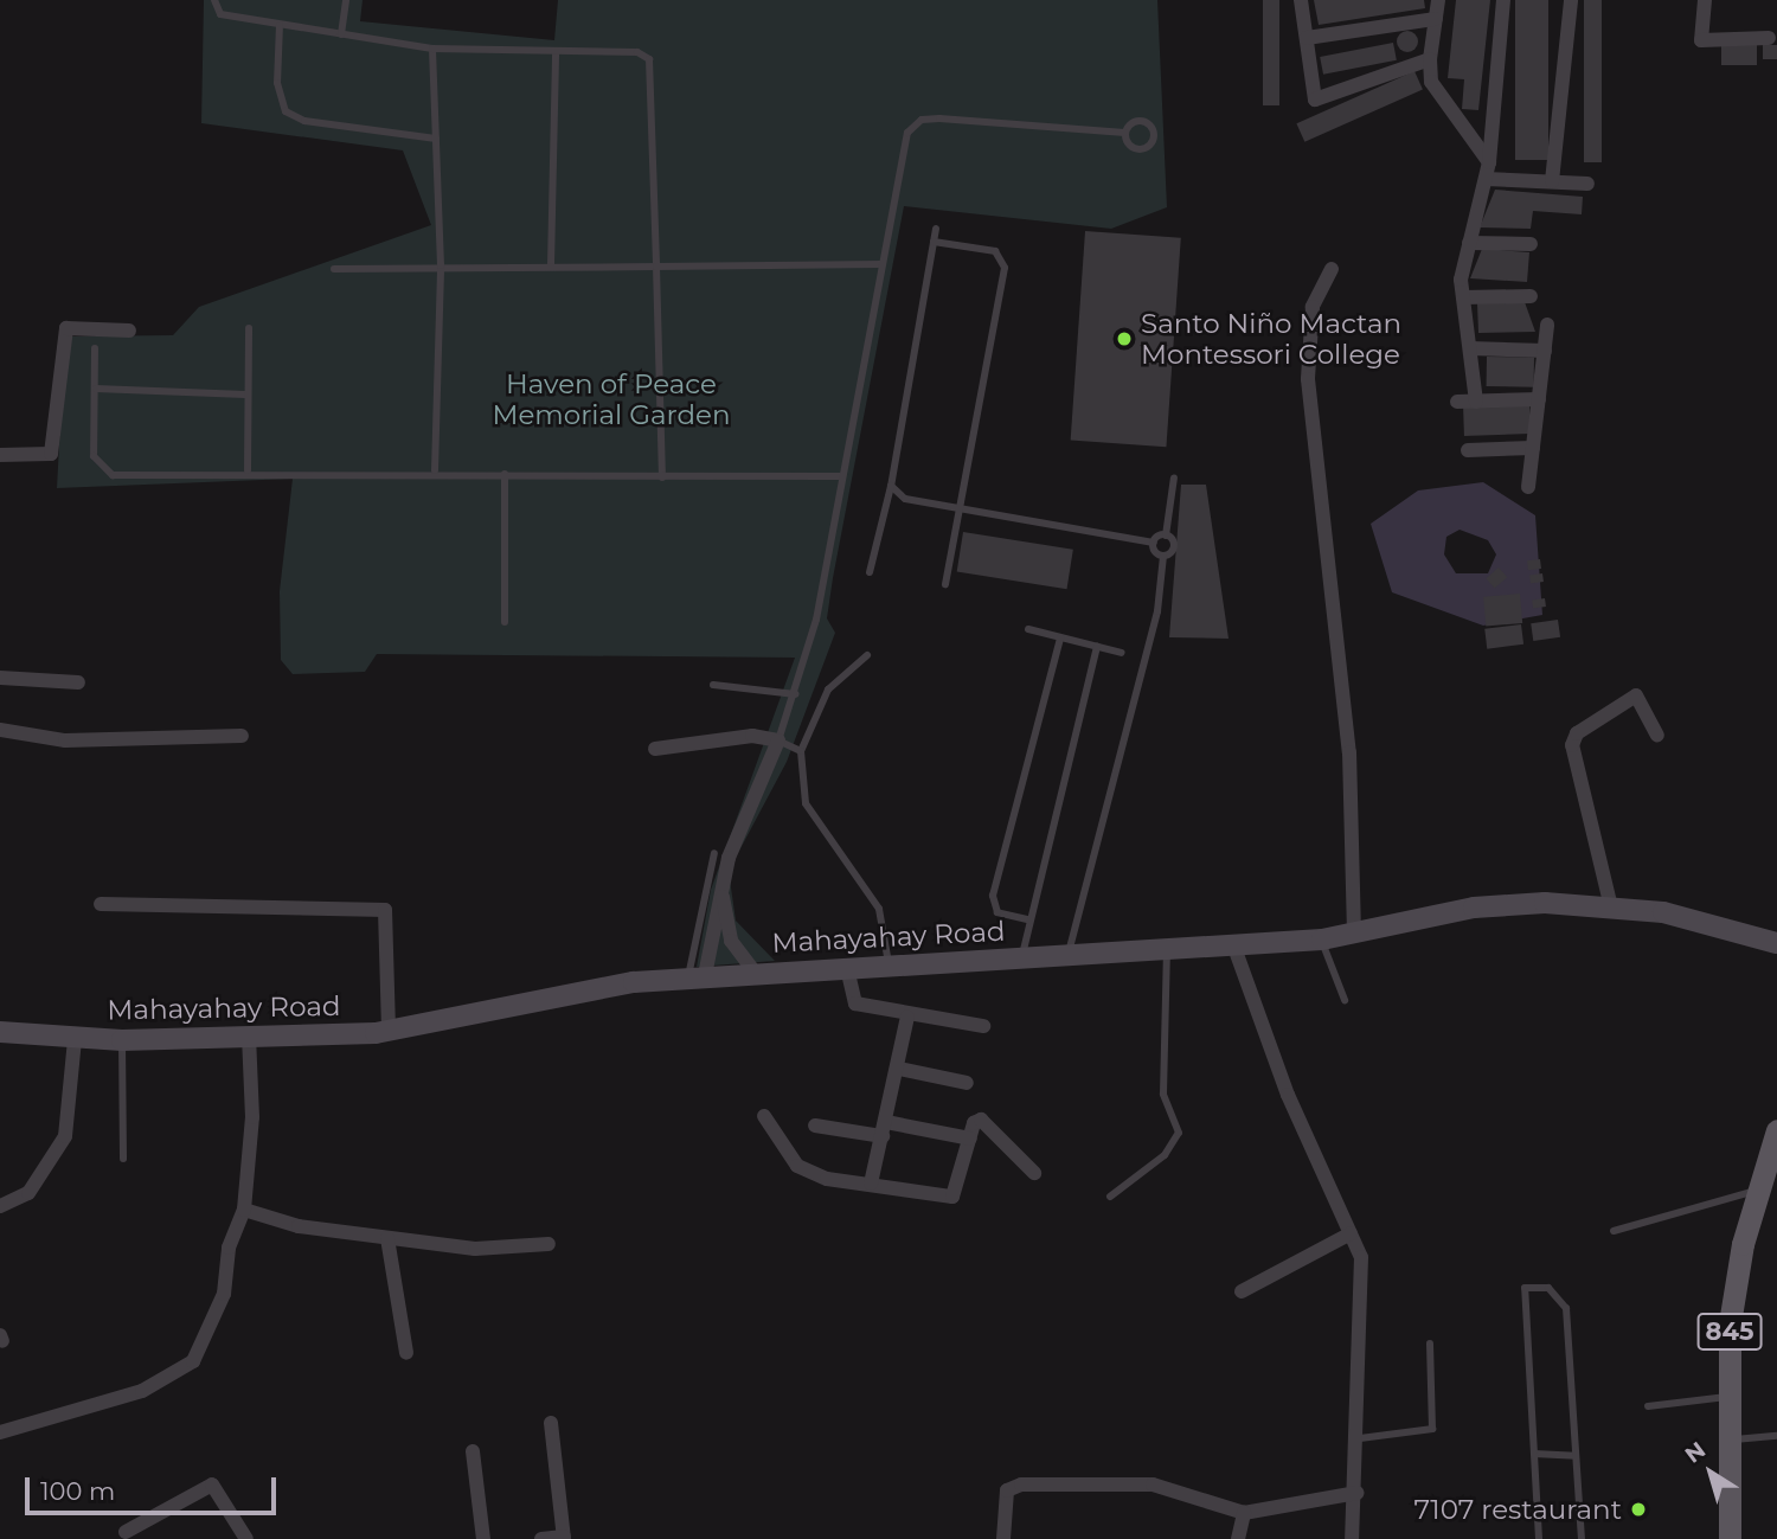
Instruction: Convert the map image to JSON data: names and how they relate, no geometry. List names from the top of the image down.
{
  "streets": {
    "main road": ["845"],
    "street": ["Mahayahay Road"]
  },
  "parks": ["Haven of Peace Memorial Garden"],
  "places": ["Santo Niño Mactan Montessori College", "7107 restaurant"],
  "scale_bar": "100 m",
  "north": "top left"
}
